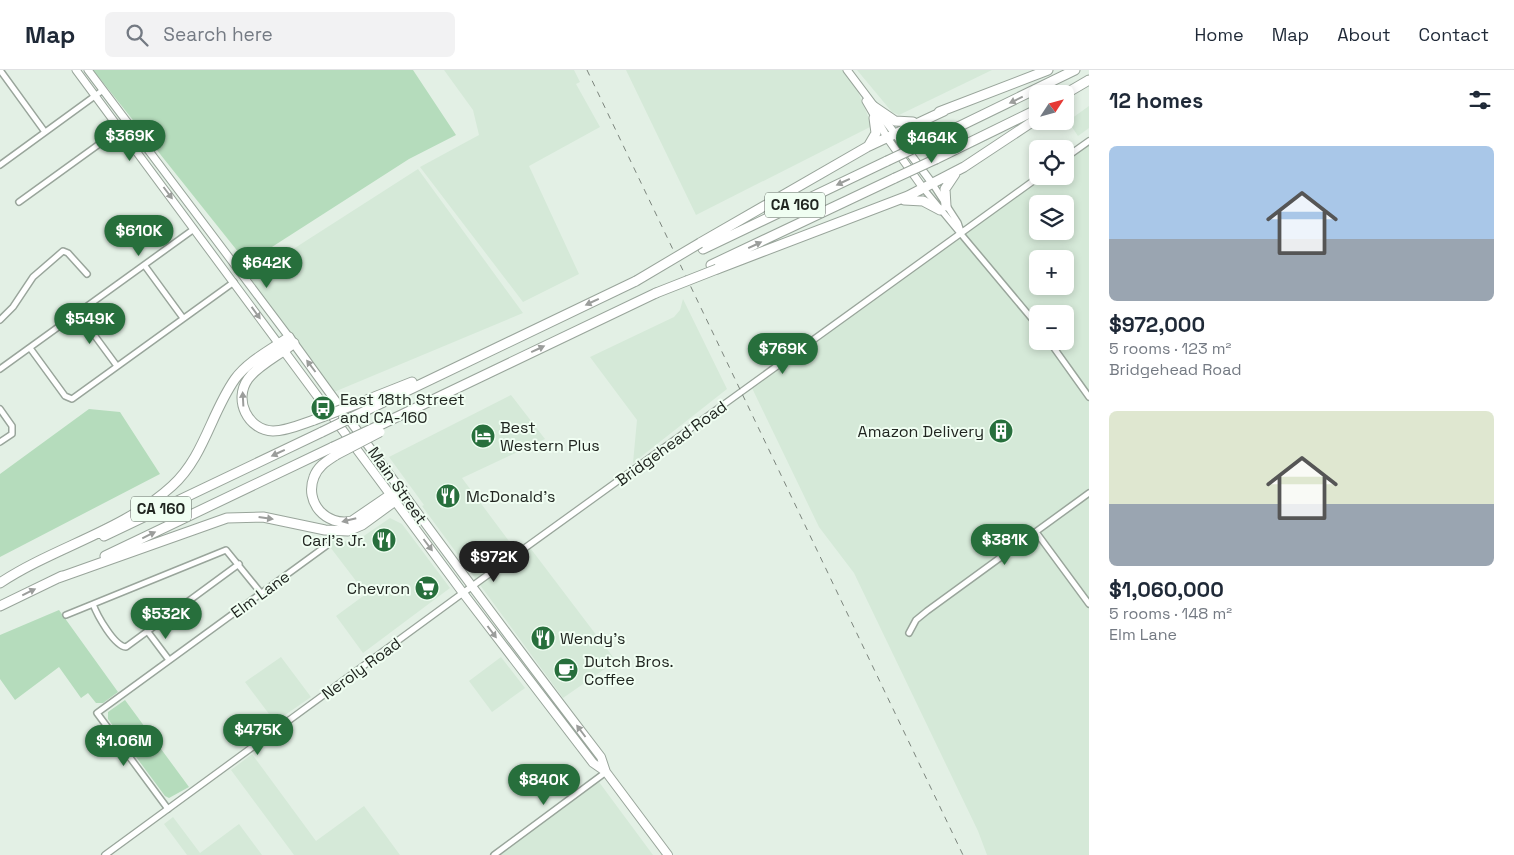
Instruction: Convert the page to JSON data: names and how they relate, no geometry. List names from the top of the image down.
{
  "streets": {
    "highway": ["CA 160"],
    "main road": ["Main Street"],
    "street": ["Bridgehead Road", "Elm Lane", "Neroly Road"]
  },
  "crossings": [
    ["Bridgehead Road", "Main Street"],
    ["Bridgehead Road", "Neroly Road"],
    ["Main Street", "Neroly Road"],
    ["Elm Lane", "Neroly Road"]
  ],
  "places": {
    "bus stop": ["East 18th Street and CA-160"],
    "building": ["Amazon Delivery"],
    "hotel": ["Best Western Plus"],
    "restaurant": ["McDonald's", "Carl's Jr.", "Wendy's"],
    "supermarket": ["Chevron"],
    "cafe": ["Dutch Bros. Coffee"]
  },
  "north": "top right",
  "page": {
    "header": "Map",
    "search": "Search here",
    "nav": [
      "Home",
      "Map",
      "About",
      "Contact"
    ],
    "heading": "12 homes",
    "map_buttons": ["+", "−"],
    "price": [
      "$369K",
      "$464K",
      "$610K",
      "$642K",
      "$549K",
      "$769K",
      "$381K",
      "$972K",
      "$532K",
      "$475K",
      "$1.06M",
      "$840K"
    ],
    "list": [
      {
        "name": "$972,000",
        "note": "5 rooms · 123 m² · Bridgehead Road"
      },
      {
        "name": "$1,060,000",
        "note": "5 rooms · 148 m² · Elm Lane"
      }
    ]
  }
}
